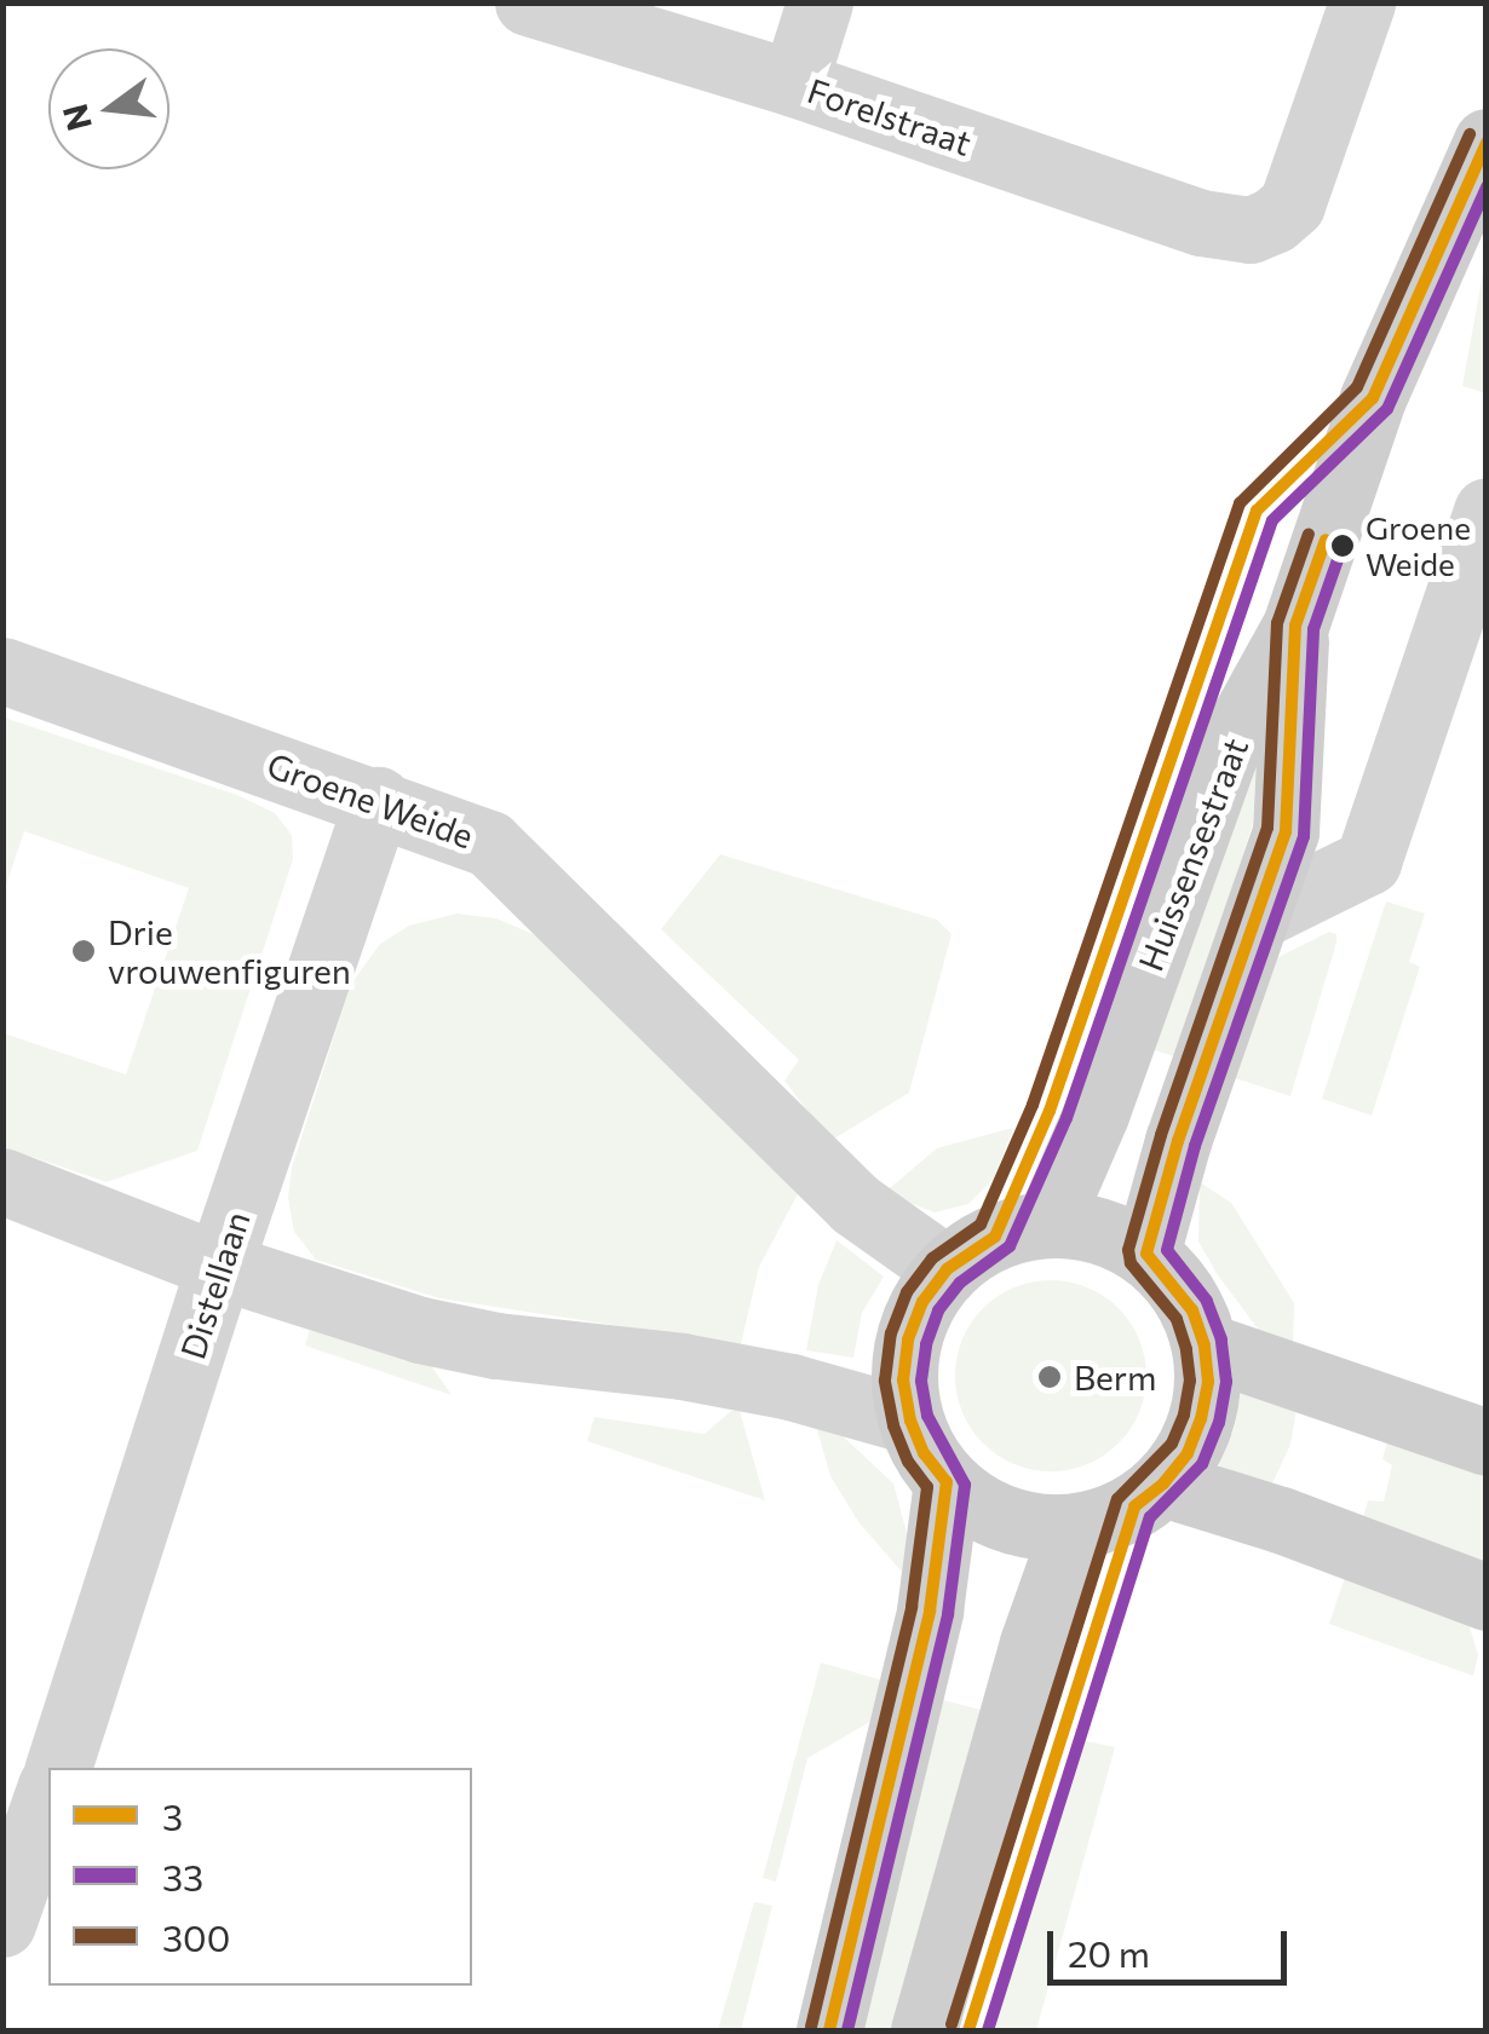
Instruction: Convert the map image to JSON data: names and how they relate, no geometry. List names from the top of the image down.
{
  "streets": {
    "street": [
      "Forelstraat",
      "Groene Weide",
      "Huissensestraat",
      "Distellaan"
    ]
  },
  "crossings": [
    ["Groene Weide", "Huissensestraat"],
    ["Groene Weide", "Distellaan"]
  ],
  "places": ["Groene Weide", "Drie vrouwenfiguren", "Berm"],
  "lines": ["transit line 300", "transit line 3", "transit line 33"],
  "legend": ["3", "33", "300"],
  "scale_bar": "20 m",
  "north": "left"
}
